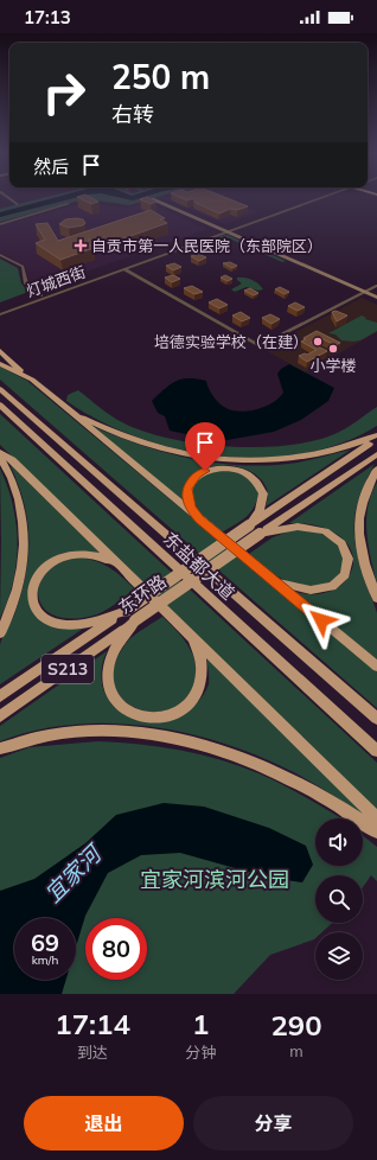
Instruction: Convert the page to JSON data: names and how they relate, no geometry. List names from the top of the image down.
{
  "streets": {
    "highway": ["东盐都大道", "东环路", "S213"],
    "street": ["灯城西街"]
  },
  "water": ["宜家河"],
  "parks": ["宜家河滨河公园"],
  "places": {
    "health": ["自贡市第一人民医院（东部院区）"],
    "other": ["培德实验学校（在建）", "小学楼"]
  },
  "page": {
    "status": "17:13",
    "turn": ["250 m", "右转"],
    "then": "然后",
    "speed": "69 km/h",
    "limit": "80",
    "eta": [
      "17:14",
      "到达",
      "1",
      "分钟",
      "290",
      "m"
    ],
    "buttons": ["退出", "分享"]
  }
}
